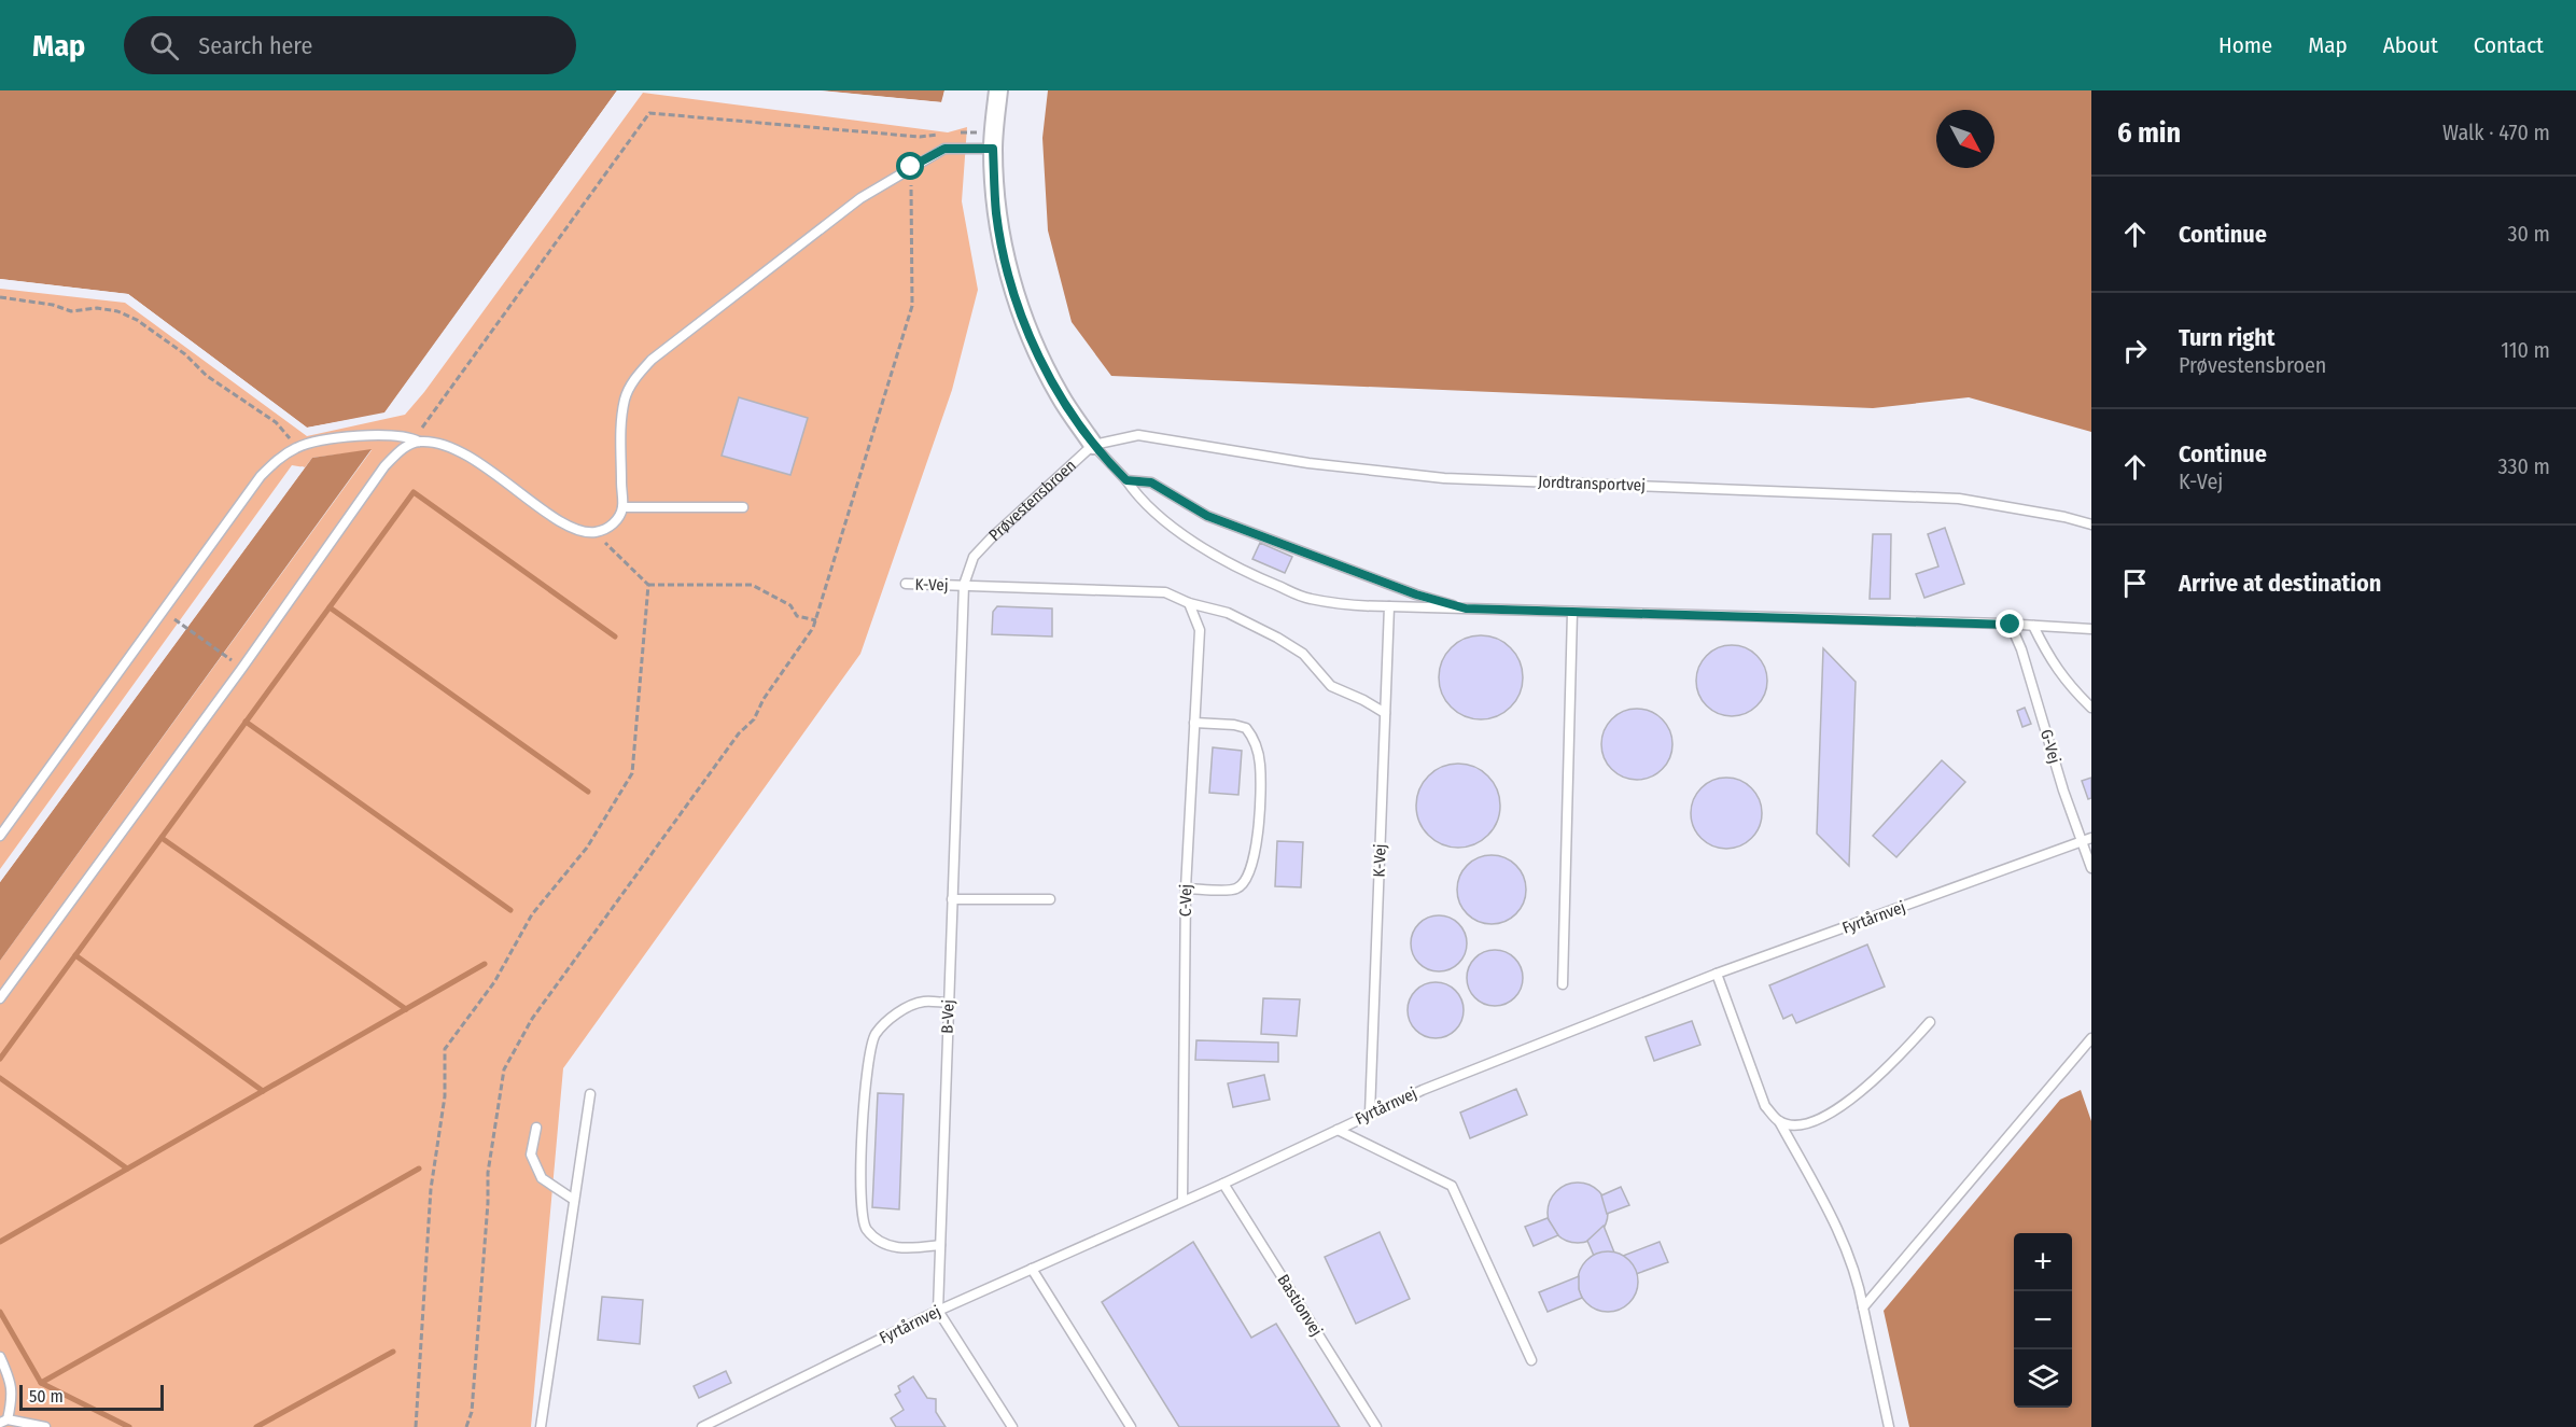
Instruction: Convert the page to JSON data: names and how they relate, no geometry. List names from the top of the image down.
{
  "streets": {
    "lane": [
      "Jordtransportvej",
      "Prøvestensbroen",
      "K-Vej",
      "G-Vej",
      "C-Vej",
      "Fyrtårnvej",
      "B-Vej",
      "Bastionvej"
    ]
  },
  "crossings": [
    ["Jordtransportvej", "Prøvestensbroen"],
    ["Prøvestensbroen", "K-Vej"],
    ["Prøvestensbroen", "B-Vej"],
    ["K-Vej", "C-Vej"],
    ["K-Vej", "Fyrtårnvej"],
    ["K-Vej", "B-Vej"],
    ["G-Vej", "Fyrtårnvej"],
    ["C-Vej", "Fyrtårnvej"],
    ["Fyrtårnvej", "B-Vej"],
    ["Fyrtårnvej", "Bastionvej"]
  ],
  "scale_bar": "50 m",
  "north": "bottom right",
  "page": {
    "header": "Map",
    "search": "Search here",
    "nav": [
      "Home",
      "Map",
      "About",
      "Contact"
    ],
    "heading": ["6 min", "Walk · 470 m"],
    "list": [
      ["Continue", "30 m"],
      ["Turn right", "Prøvestensbroen", "110 m"],
      ["Continue", "K-Vej", "330 m"],
      "Arrive at destination"
    ],
    "map_buttons": ["+", "−"],
    "scale": "50 m"
  }
}
